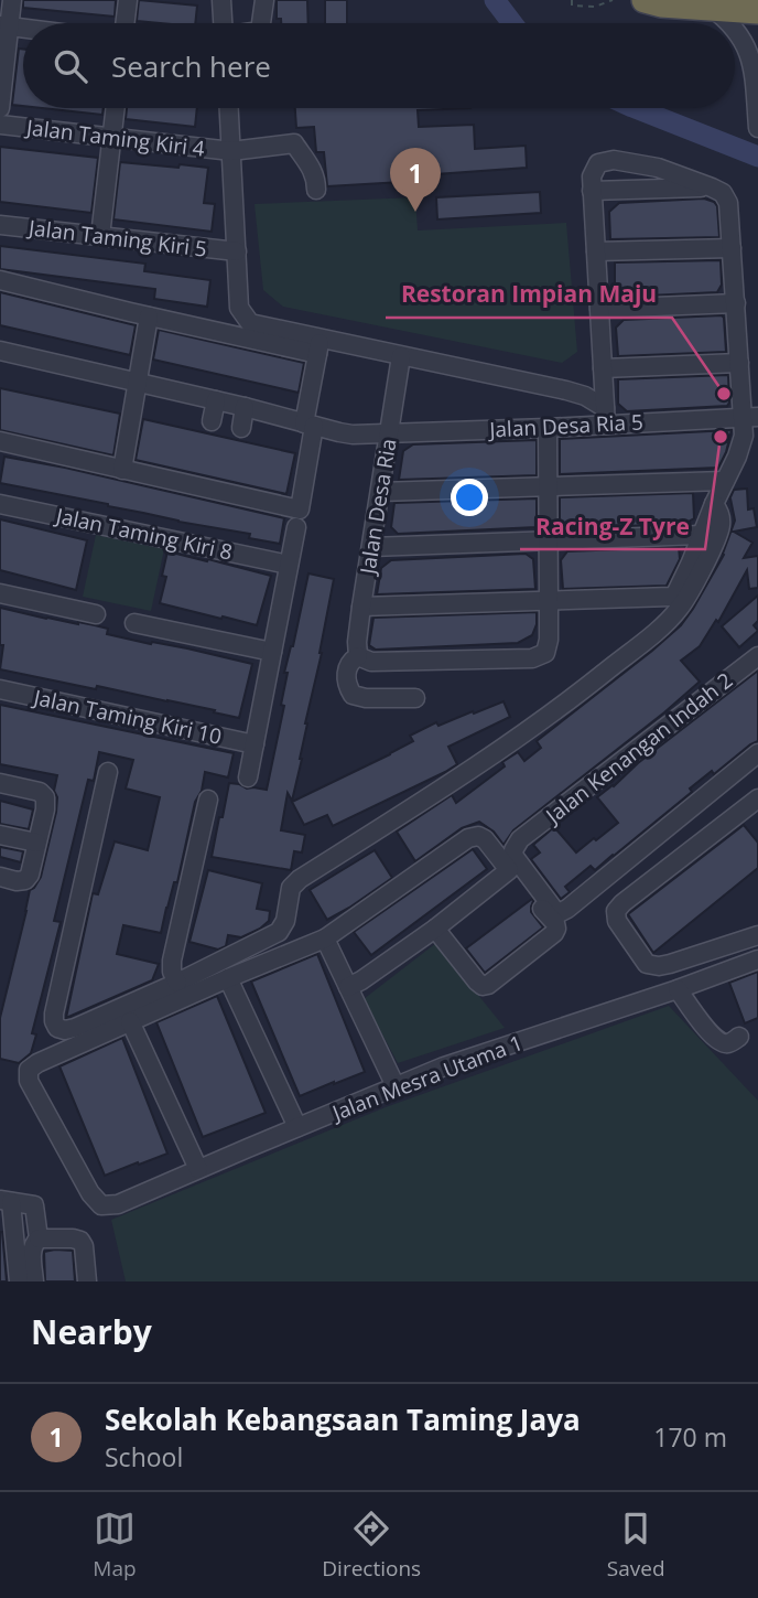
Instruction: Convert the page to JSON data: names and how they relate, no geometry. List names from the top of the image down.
{
  "streets": {
    "street": [
      "Jalan Taming Kiri 4",
      "Jalan Taming Kiri 5",
      "Jalan Desa Ria 5",
      "Jalan Desa Ria",
      "Jalan Taming Kiri 8",
      "Jalan Taming Kiri 10",
      "Jalan Kenangan Indah 2",
      "Jalan Mesra Utama 1"
    ]
  },
  "crossings": [
    ["Jalan Desa Ria 5", "Jalan Desa Ria"]
  ],
  "places": ["Restoran Impian Maju", "Racing-Z Tyre"],
  "page": {
    "search": "Search here",
    "pins": "1",
    "heading": "Nearby",
    "list": [
      {
        "mark": "1",
        "name": "Sekolah Kebangsaan Taming Jaya",
        "note": "School",
        "value": "170 m"
      }
    ],
    "nav": ["Map", "Directions", "Saved"]
  }
}
